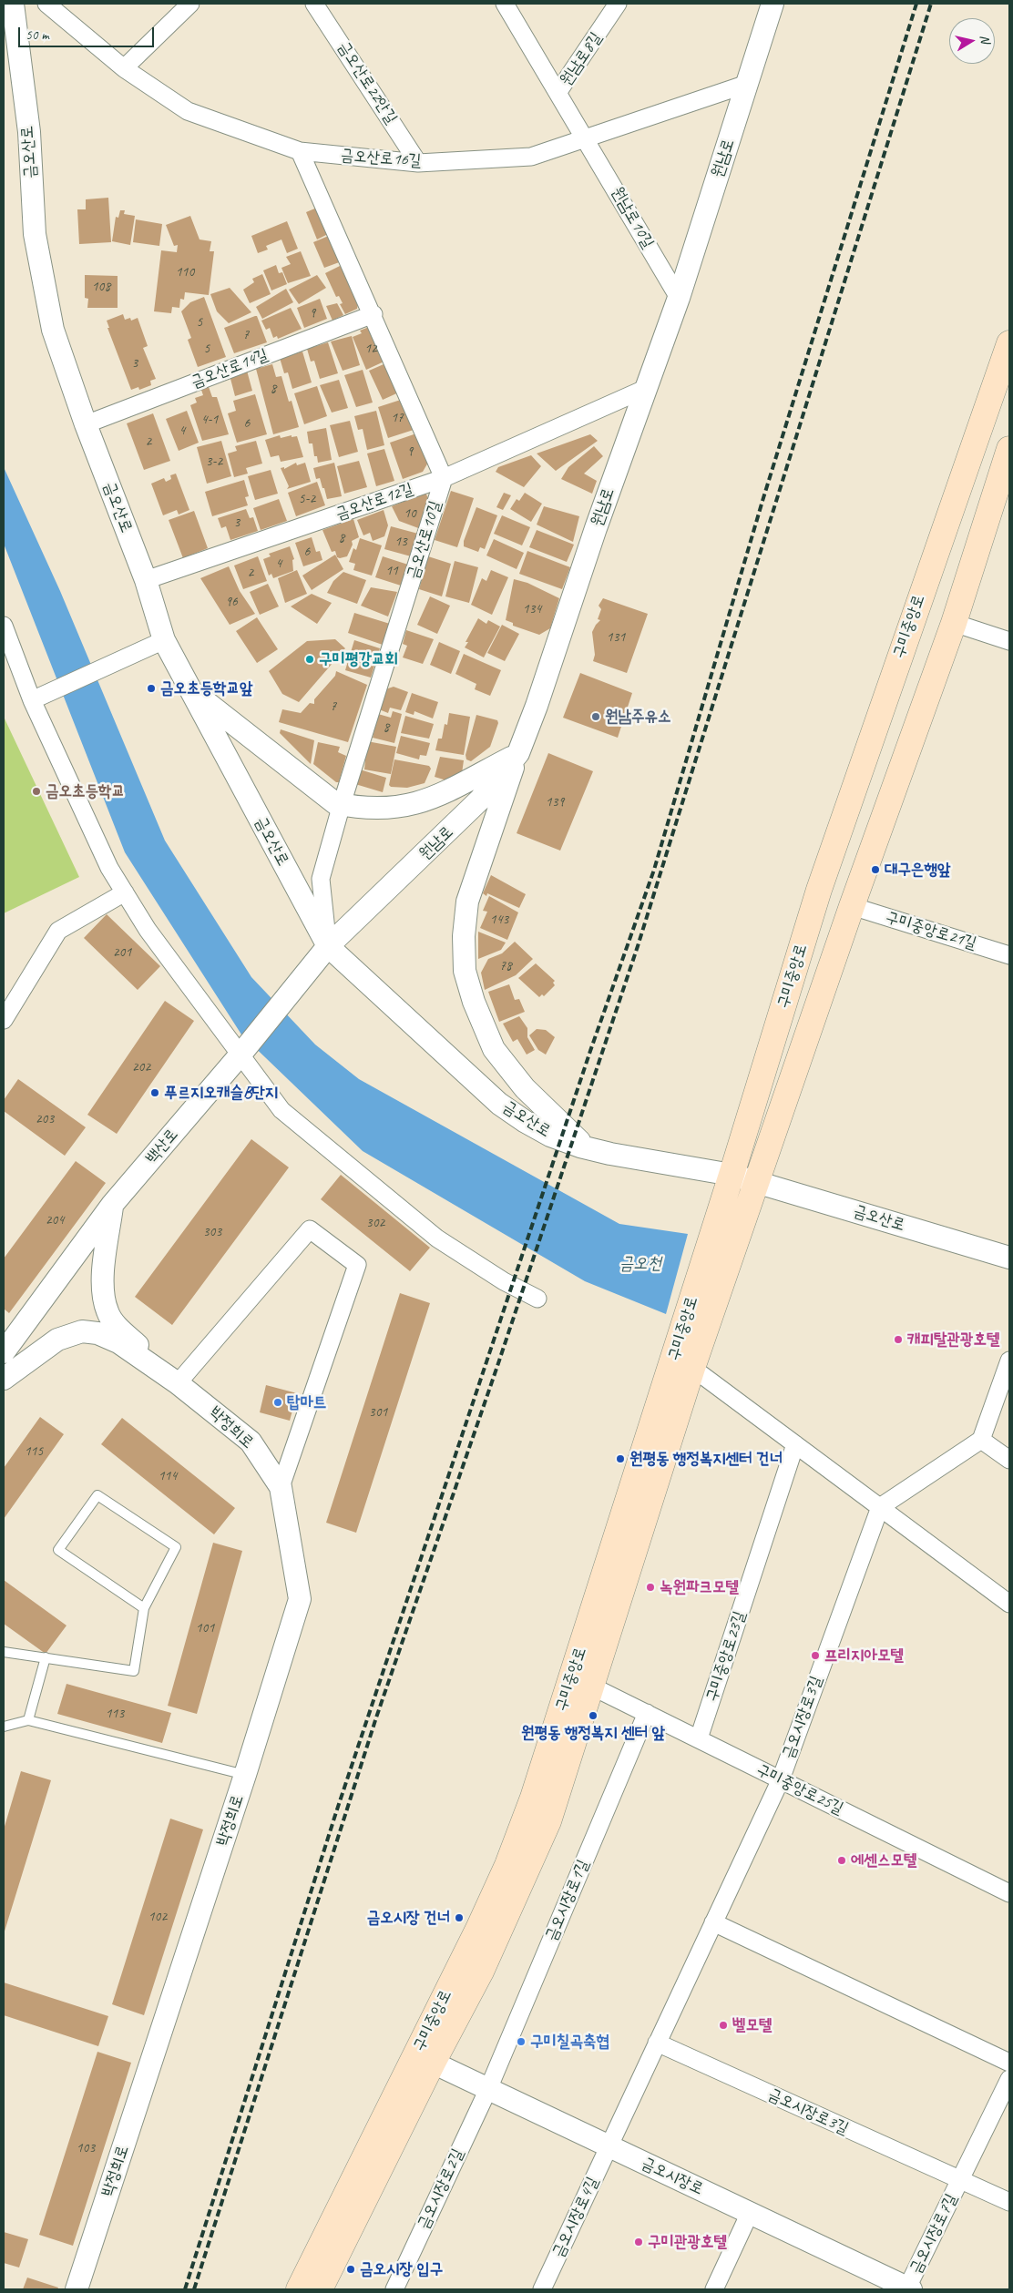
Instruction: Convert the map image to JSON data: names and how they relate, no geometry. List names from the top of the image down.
{
  "streets": {
    "main road": ["구미중앙로"],
    "street": [
      "원남로8길",
      "금오산로22안길",
      "금오산로",
      "금오산로16길",
      "원남로",
      "원남로10길",
      "금오산로14길",
      "금오산로12길",
      "금오산로10길",
      "구미중앙로21길",
      "백산로",
      "박정희로",
      "구미중앙로23길",
      "금오시장로3길",
      "구미중앙로25길",
      "금오시장로1길",
      "금오시장로",
      "금오시장로2길",
      "금오시장로4길",
      "금오시장로7길"
    ]
  },
  "crossings": [
    ["원남로8길", "금오산로16길"],
    ["원남로8길", "원남로10길"],
    ["금오산로22안길", "금오산로16길"],
    ["금오산로", "원남로"],
    ["금오산로", "금오산로14길"],
    ["금오산로", "금오산로12길"],
    ["금오산로", "금오산로10길"],
    ["금오산로", "구미중앙로"],
    ["금오산로", "백산로"],
    ["금오산로16길", "원남로"],
    ["금오산로16길", "원남로10길"],
    ["원남로", "원남로10길"],
    ["원남로", "금오산로12길"],
    ["원남로", "금오산로10길"],
    ["원남로", "백산로"],
    ["금오산로12길", "금오산로10길"],
    ["금오산로10길", "백산로"],
    ["구미중앙로", "구미중앙로21길"],
    ["구미중앙로", "구미중앙로25길"],
    ["구미중앙로", "금오시장로"],
    ["구미중앙로23길", "구미중앙로25길"],
    ["금오시장로3길", "구미중앙로25길"],
    ["금오시장로3길", "금오시장로"],
    ["금오시장로3길", "금오시장로4길"],
    ["금오시장로3길", "금오시장로7길"],
    ["구미중앙로25길", "금오시장로1길"],
    ["금오시장로1길", "금오시장로"],
    ["금오시장로1길", "금오시장로2길"],
    ["금오시장로", "금오시장로2길"],
    ["금오시장로", "금오시장로4길"],
    ["금오시장로", "금오시장로7길"]
  ],
  "water": ["금오천"],
  "places": [
    "구미평강교회",
    "금오초등학교앞",
    "원남주유소",
    "금오초등학교",
    "대구은행앞",
    "푸르지오캐슬B단지",
    "캐피탈관광호텔",
    "탑마트",
    "원평동 행정복지센터 건너",
    "녹원파크모텔",
    "프리지아모텔",
    "원평동 행정복지 센터 앞",
    "에센스모텔",
    "금오시장 건너",
    "벨모텔",
    "구미칠곡축협",
    "구미관광호텔",
    "금오시장 입구"
  ],
  "house_numbers": [
    "110",
    "108",
    "9",
    "5",
    "7",
    "5",
    "12",
    "3",
    "8",
    "17",
    "4-1",
    "6",
    "4",
    "2",
    "9",
    "3-2",
    "5-2",
    "10",
    "3",
    "8",
    "13",
    "6",
    "4",
    "11",
    "2",
    "96",
    "134",
    "131",
    "7",
    "8",
    "139",
    "143",
    "201",
    "78",
    "202",
    "203",
    "204",
    "302",
    "303",
    "301",
    "115",
    "114",
    "101",
    "113",
    "102",
    "103"
  ],
  "scale_bar": "50 m",
  "north": "right"
}
